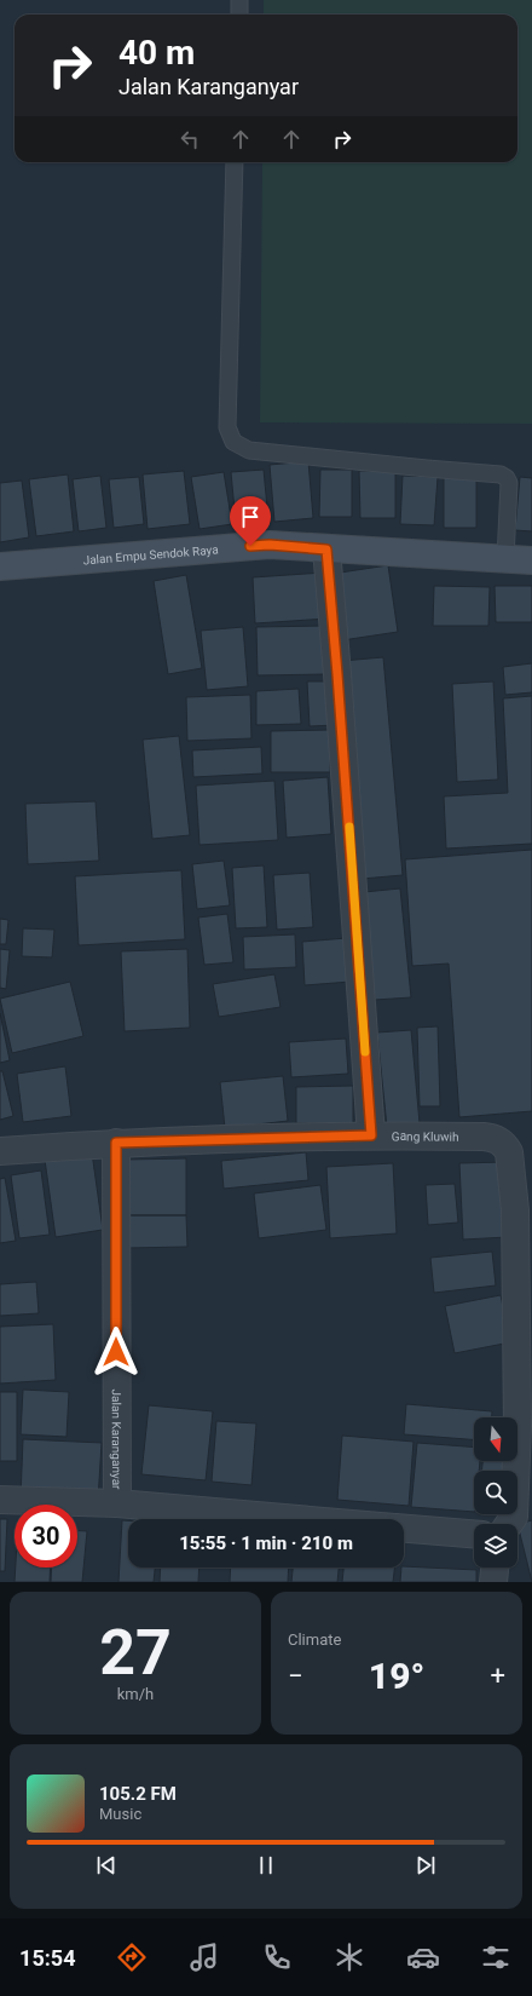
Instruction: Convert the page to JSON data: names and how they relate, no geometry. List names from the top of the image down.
{
  "streets": {
    "main road": ["Jalan Empu Sendok Raya"],
    "street": ["Gang Kluwih", "Jalan Karanganyar"]
  },
  "north": "bottom",
  "page": {
    "turn": ["40 m", "Jalan Karanganyar"],
    "limit": "30",
    "trip": "15:55 · 1 min · 210 m",
    "tile": [
      ["27", "km/h"],
      "Climate"
    ],
    "heat": ["−", "19°", "+"],
    "song": ["105.2 FM", "Music"],
    "tabs": "15:54"
  }
}
